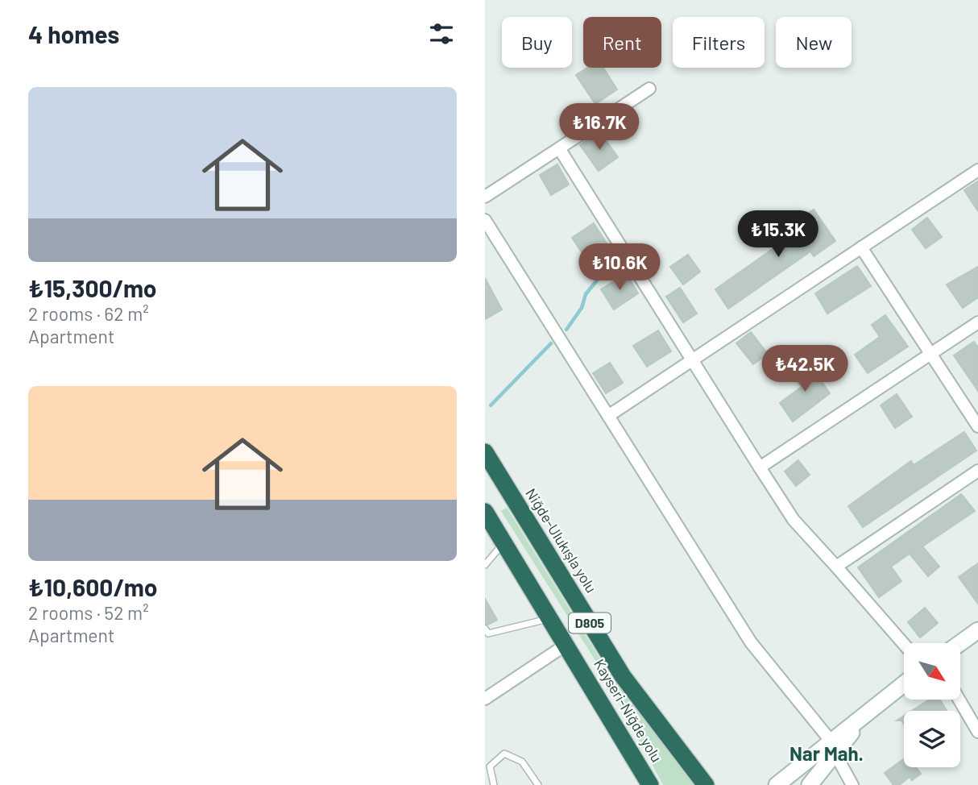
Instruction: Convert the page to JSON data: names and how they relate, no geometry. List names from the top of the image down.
{
  "streets": {
    "highway": ["Niğde-Ulukışla yolu", "D805", "Kayseri-Niğde yolu"]
  },
  "districts": ["Nar Mah."],
  "north": "bottom right",
  "page": {
    "heading": "4 homes",
    "chip": [
      "Buy",
      "Rent",
      "Filters",
      "New"
    ],
    "list": [
      {
        "name": "₺15,300/mo",
        "note": "2 rooms · 62 m² · Apartment"
      },
      {
        "name": "₺10,600/mo",
        "note": "2 rooms · 52 m² · Apartment"
      }
    ],
    "price": [
      "₺16.7K",
      "₺15.3K",
      "₺10.6K",
      "₺42.5K"
    ]
  }
}
